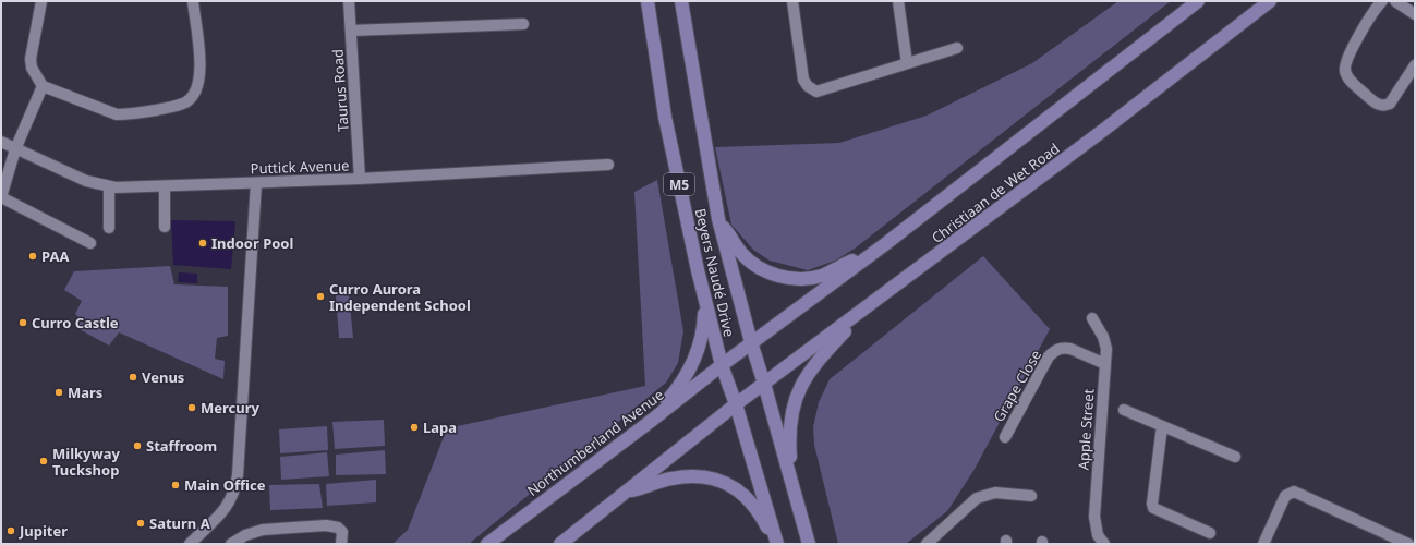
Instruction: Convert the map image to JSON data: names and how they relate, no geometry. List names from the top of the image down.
{
  "streets": {
    "main road": [
      "M5",
      "Christiaan de Wet Road",
      "Beyers Naudé Drive",
      "Northumberland Avenue"
    ],
    "street": [
      "Taurus Road",
      "Puttick Avenue",
      "Grape Close",
      "Apple Street"
    ]
  },
  "crossings": [
    ["Taurus Road", "Puttick Avenue"],
    ["Christiaan de Wet Road", "Beyers Naudé Drive"],
    ["Christiaan de Wet Road", "Northumberland Avenue"],
    ["Beyers Naudé Drive", "Northumberland Avenue"],
    ["Grape Close", "Apple Street"]
  ],
  "places": [
    "Indoor Pool",
    "PAA",
    "Curro Aurora Independent School",
    "Curro Castle",
    "Venus",
    "Mars",
    "Mercury",
    "Lapa",
    "Staffroom",
    "Milkyway Tuckshop",
    "Main Office",
    "Saturn A",
    "Jupiter"
  ]
}
